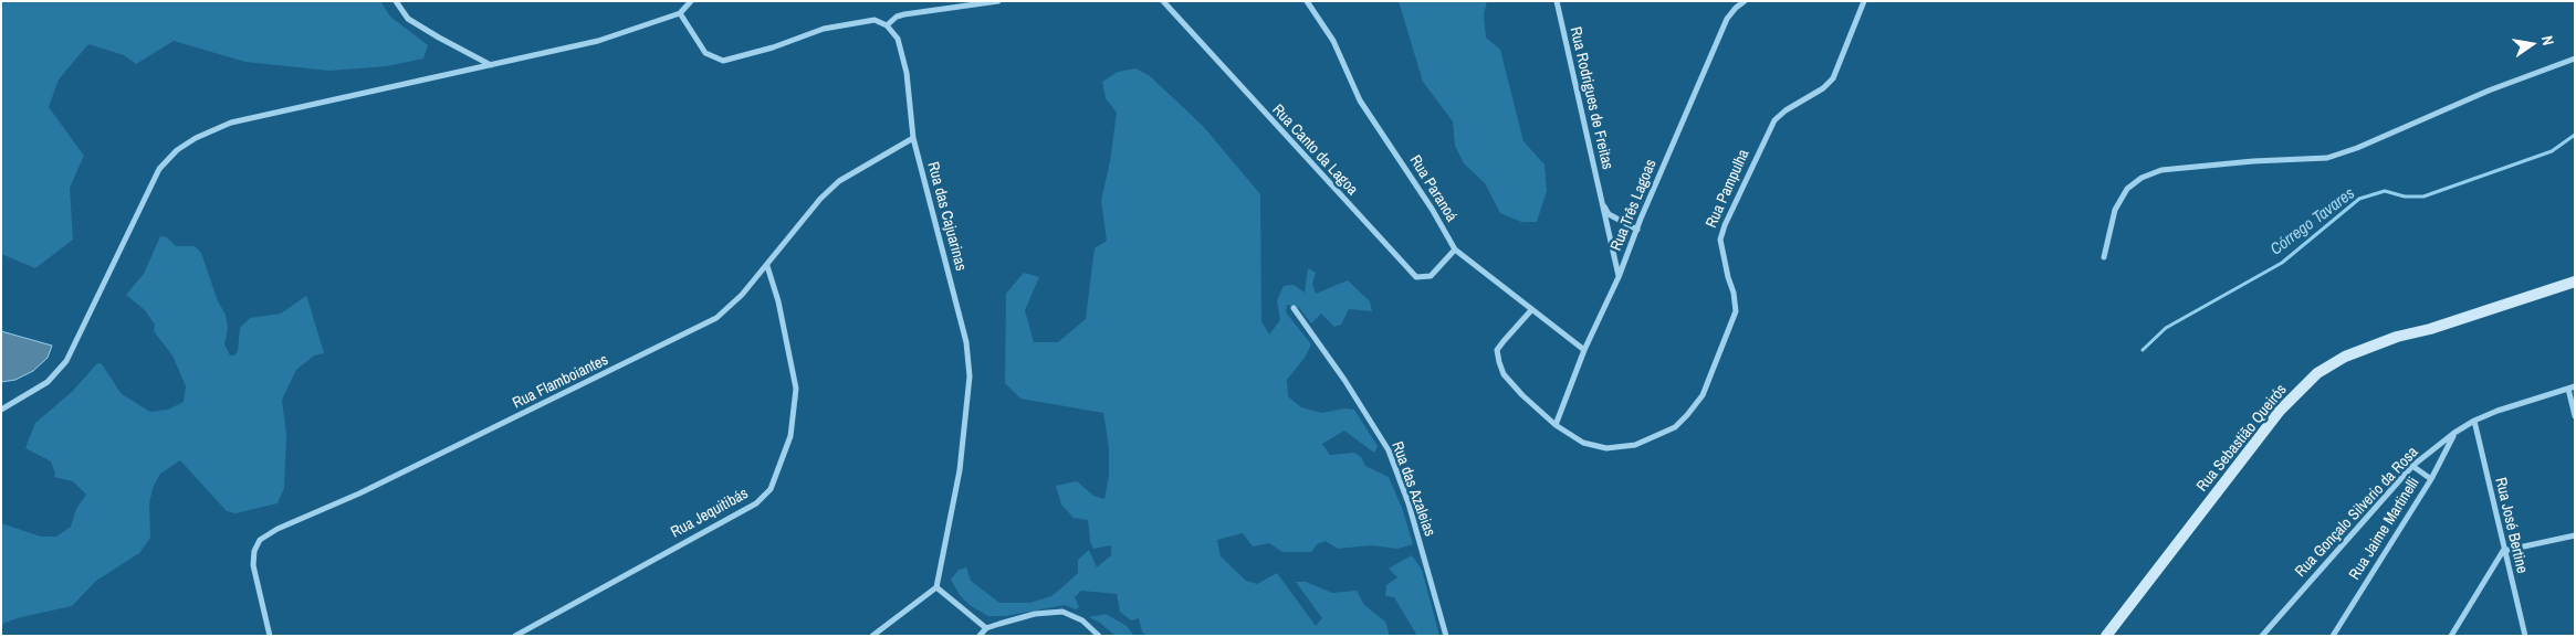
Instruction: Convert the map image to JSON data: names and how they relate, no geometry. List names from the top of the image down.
{
  "streets": {
    "street": [
      "Rua Rodrigues de Freitas",
      "Rua Canto da Lagoa",
      "Rua Paranoá",
      "Rua Pampulha",
      "Rua Três Lagoas",
      "Rua das Cajuarinas",
      "Rua Flamboiantes",
      "Rua Sebastião Queirós",
      "Rua das Azaleias",
      "Rua Gonçalo Silverio da Rosa",
      "Rua Jequitibás",
      "Rua José Bertine",
      "Rua Jaime Martinelli"
    ]
  },
  "crossings": [
    ["Rua Rodrigues de Freitas", "Rua Três Lagoas"],
    ["Rua Canto da Lagoa", "Rua Paranoá"],
    ["Rua Paranoá", "Rua Pampulha"],
    ["Rua Paranoá", "Rua Três Lagoas"],
    ["Rua Pampulha", "Rua Três Lagoas"],
    ["Rua das Cajuarinas", "Rua Flamboiantes"],
    ["Rua Flamboiantes", "Rua Jequitibás"],
    ["Rua Gonçalo Silverio da Rosa", "Rua José Bertine"],
    ["Rua Gonçalo Silverio da Rosa", "Rua Jaime Martinelli"]
  ],
  "water": ["Córrego Tavares"],
  "north": "right"
}
